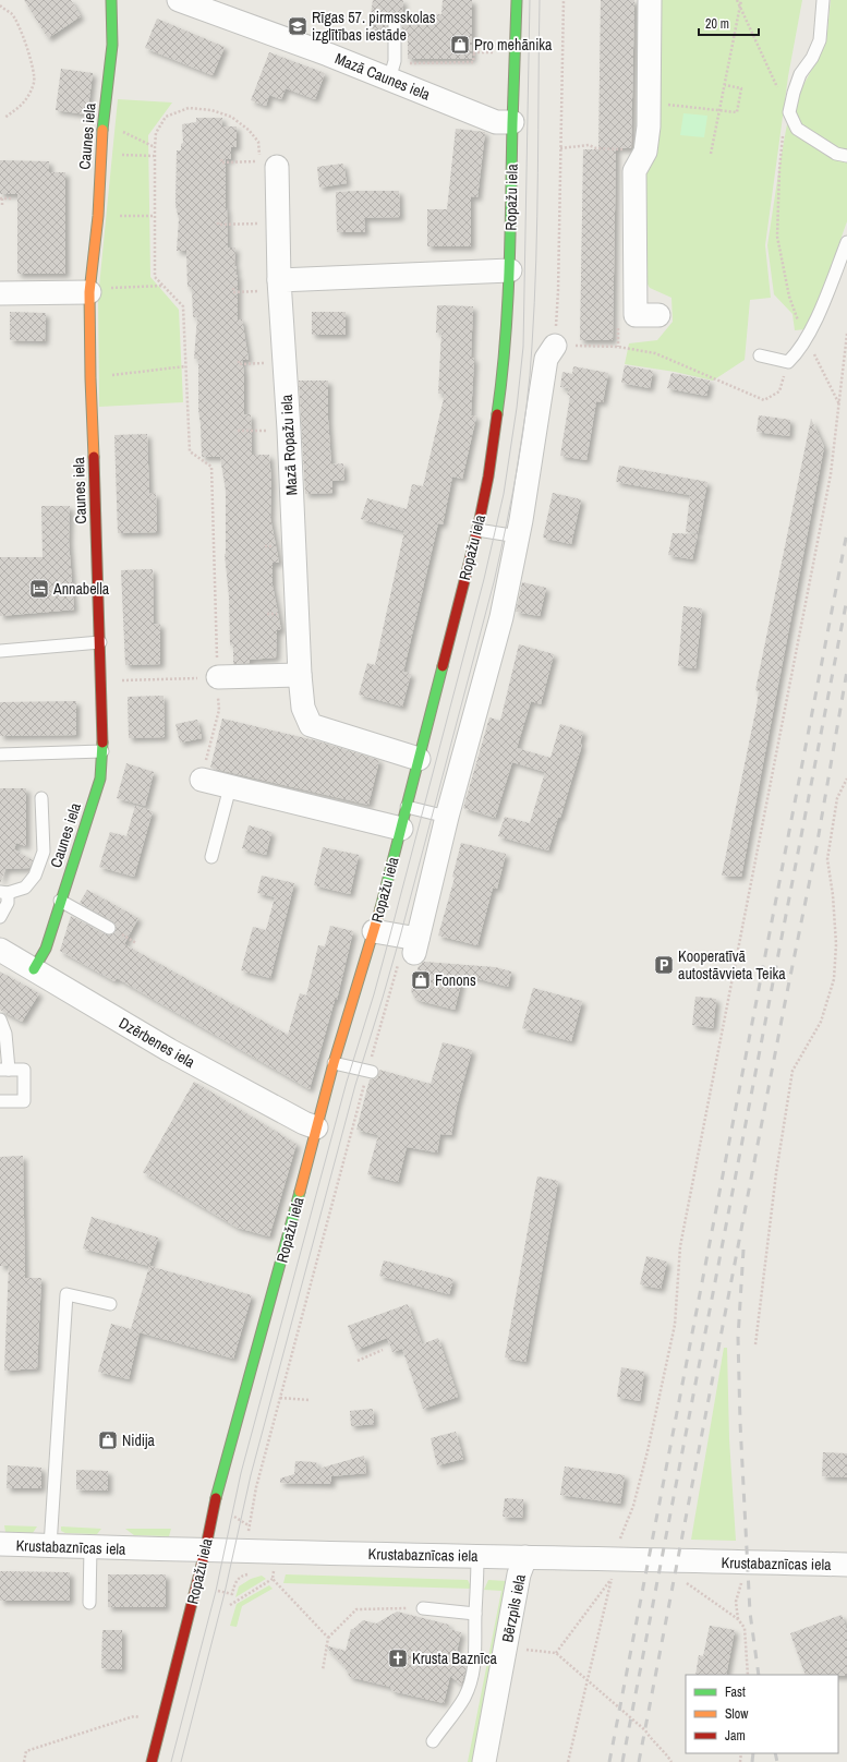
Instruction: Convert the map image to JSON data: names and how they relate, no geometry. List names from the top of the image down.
{
  "streets": {
    "street": [
      "Mazā Caunes iela",
      "Caunes iela",
      "Ropažu iela",
      "Mazā Ropažu iela",
      "Dzērbenes iela",
      "Krustabaznīcas iela",
      "Bērzpils iela"
    ]
  },
  "crossings": [
    ["Mazā Caunes iela", "Ropažu iela"],
    ["Caunes iela", "Dzērbenes iela"],
    ["Ropažu iela", "Mazā Ropažu iela"],
    ["Ropažu iela", "Dzērbenes iela"],
    ["Ropažu iela", "Krustabaznīcas iela"],
    ["Krustabaznīcas iela", "Bērzpils iela"]
  ],
  "places": {
    "school or university": ["Rīgas 57. pirmsskolas izglītības iestāde"],
    "shop": ["Pro mehānika", "Fonons", "Nidija"],
    "hotel": ["Annabella"],
    "parking": ["Kooperatīvā autostāvvieta Teika"],
    "church": ["Krusta Baznīca"]
  },
  "legend": ["Fast", "Slow", "Jam"],
  "scale_bar": "20 m"
}
